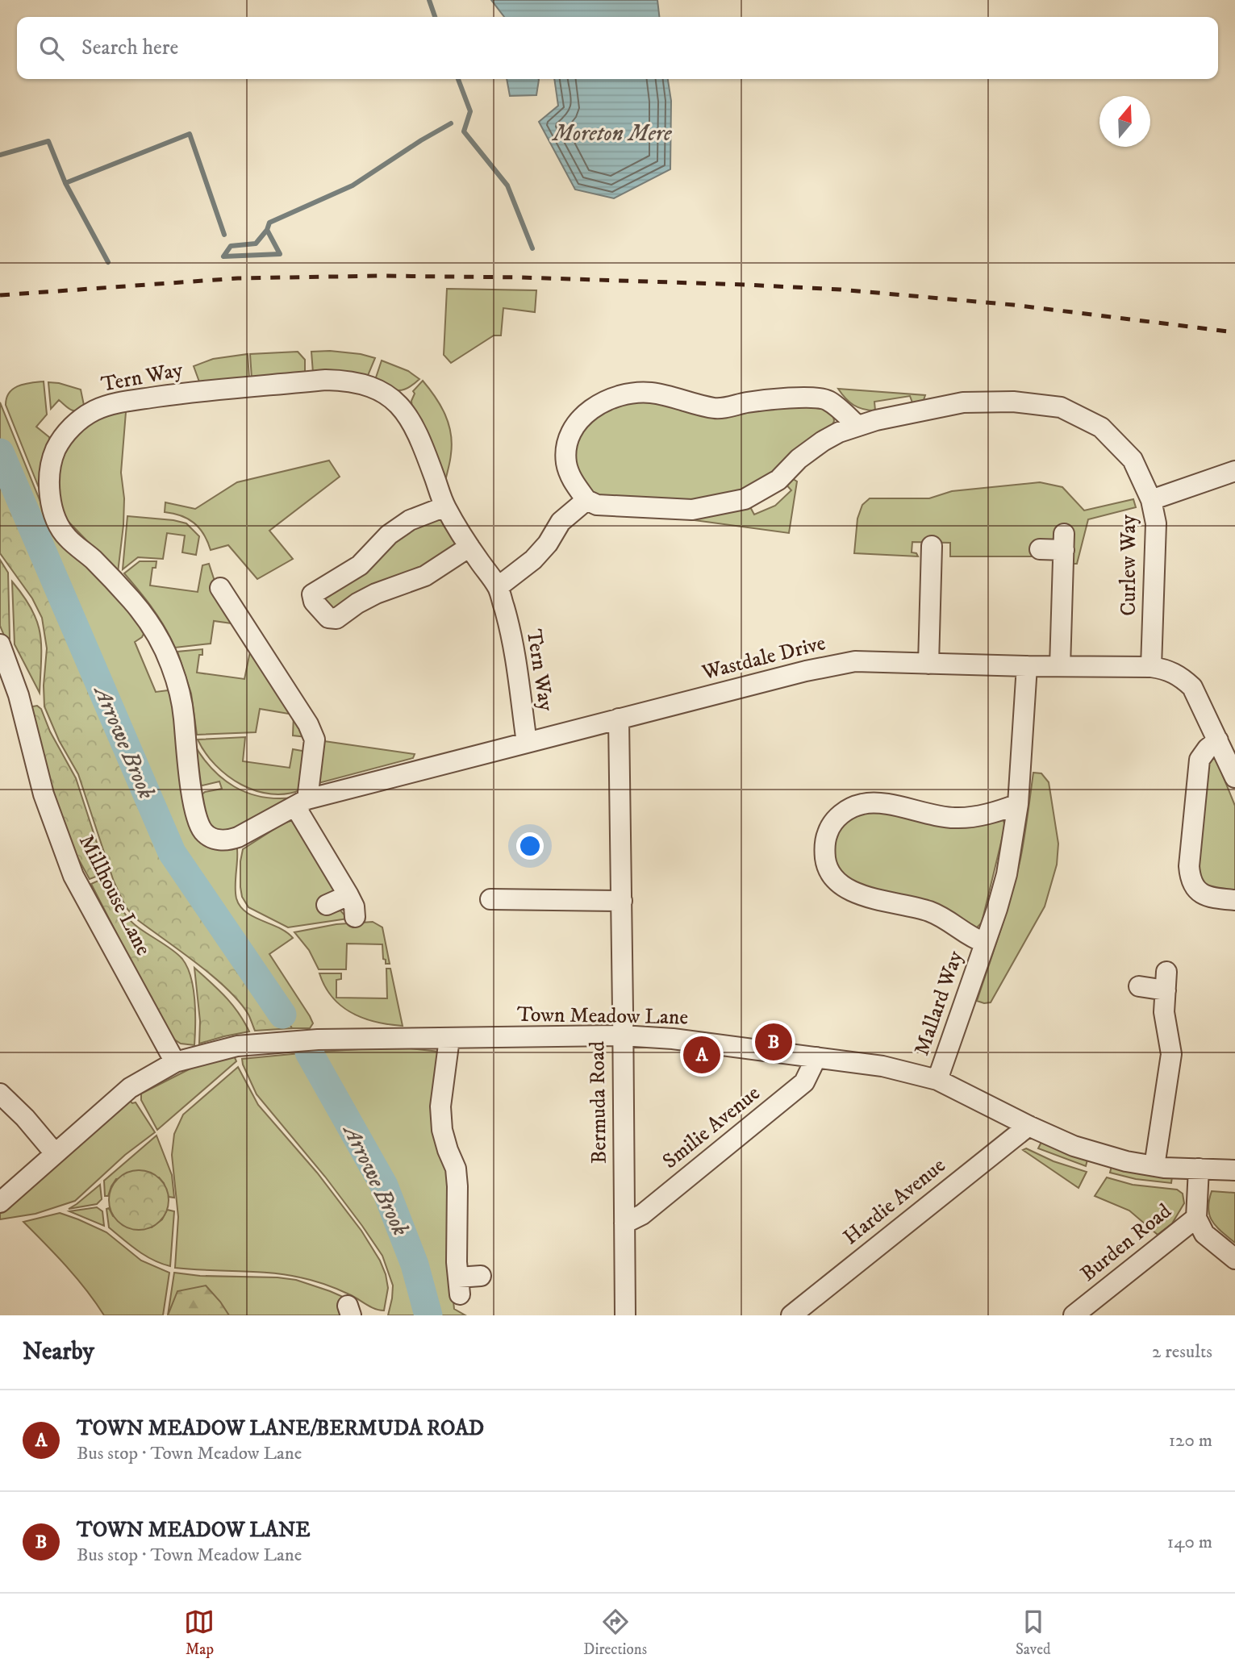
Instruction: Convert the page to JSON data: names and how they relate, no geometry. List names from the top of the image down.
{
  "streets": {
    "street": [
      "Tern Way",
      "Curlew Way",
      "Wastdale Drive",
      "Millhouse Lane",
      "Mallard Way",
      "Town Meadow Lane",
      "Bermuda Road",
      "Smilie Avenue",
      "Hardie Avenue",
      "Burden Road"
    ]
  },
  "crossings": [
    ["Tern Way", "Wastdale Drive"],
    ["Curlew Way", "Wastdale Drive"],
    ["Wastdale Drive", "Mallard Way"],
    ["Wastdale Drive", "Bermuda Road"],
    ["Millhouse Lane", "Town Meadow Lane"],
    ["Mallard Way", "Town Meadow Lane"],
    ["Town Meadow Lane", "Bermuda Road"],
    ["Town Meadow Lane", "Smilie Avenue"],
    ["Town Meadow Lane", "Hardie Avenue"],
    ["Town Meadow Lane", "Burden Road"],
    ["Bermuda Road", "Smilie Avenue"]
  ],
  "water": ["Moreton Mere", "Arrowe Brook"],
  "north": "top",
  "page": {
    "search": "Search here",
    "pins": ["B", "A"],
    "heading": ["Nearby", "2 results"],
    "list": [
      {
        "mark": "A",
        "name": "TOWN MEADOW LANE/BERMUDA ROAD",
        "note": "Bus stop · Town Meadow Lane",
        "value": "120 m"
      },
      {
        "mark": "B",
        "name": "TOWN MEADOW LANE",
        "note": "Bus stop · Town Meadow Lane",
        "value": "140 m"
      }
    ],
    "nav": ["Map", "Directions", "Saved"]
  }
}
